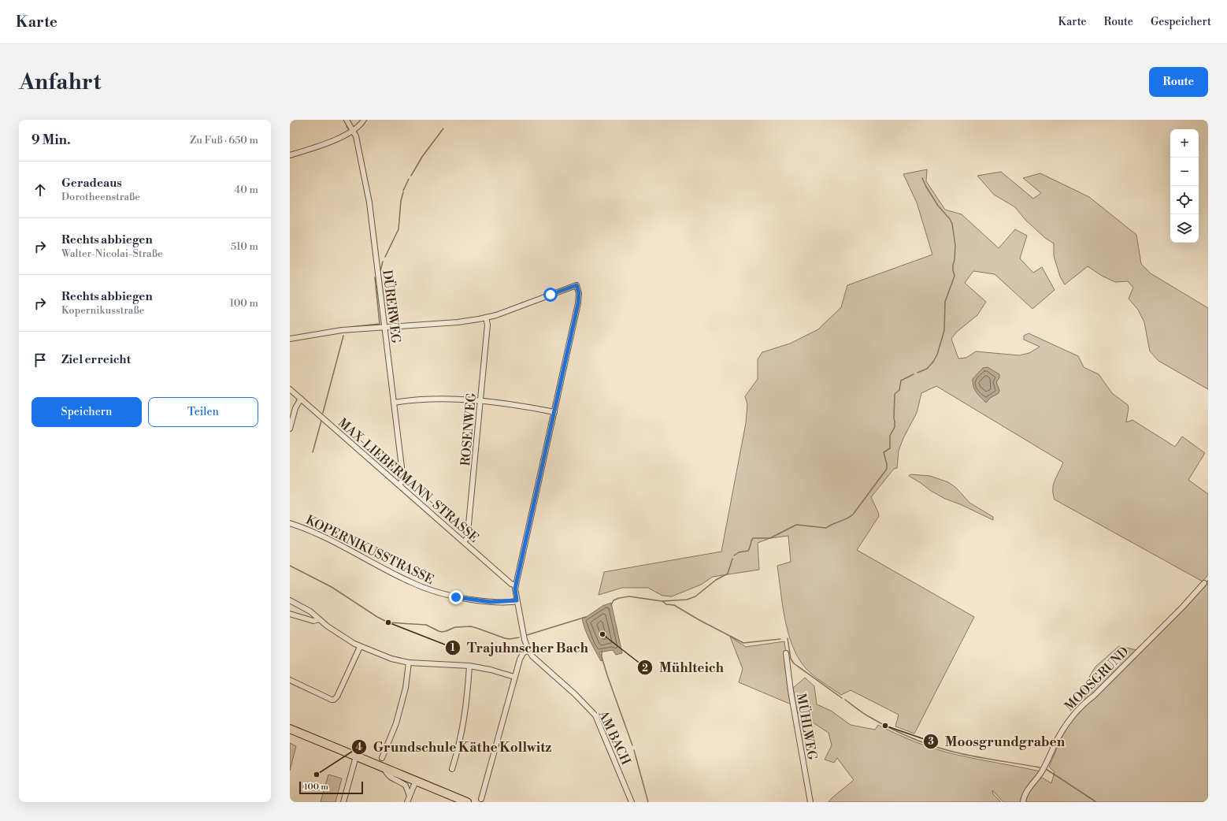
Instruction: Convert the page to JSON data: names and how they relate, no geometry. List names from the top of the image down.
{
  "streets": {
    "street": [
      "DÜRERWEG",
      "ROSENWEG",
      "MAX-LIEBERMANN-STRASSE",
      "KOPERNIKUSSTRASSE",
      "MOOSGRUND",
      "MÜHLWEG",
      "AM BACH"
    ]
  },
  "crossings": [
    ["DÜRERWEG", "MAX-LIEBERMANN-STRASSE"],
    ["ROSENWEG", "MAX-LIEBERMANN-STRASSE"]
  ],
  "places": [
    "Trajuhnscher Bach",
    "Mühlteich",
    "Moosgrundgraben",
    "Grundschule Käthe Kollwitz"
  ],
  "scale_bar": "100 m",
  "page": {
    "header": "Karte",
    "nav": ["Karte", "Route", "Gespeichert"],
    "buttons": [
      "Route",
      ["Speichern", "Teilen"]
    ],
    "title": "Anfahrt",
    "heading": ["9 Min.", "Zu Fuß · 650 m"],
    "map_buttons": ["+", "−"],
    "list": [
      ["Geradeaus", "Dorotheenstraße", "40 m"],
      ["Rechts abbiegen", "Walter-Nicolai-Straße", "510 m"],
      ["Rechts abbiegen", "Kopernikusstraße", "100 m"],
      "Ziel erreicht"
    ],
    "scale": "100 m"
  }
}
